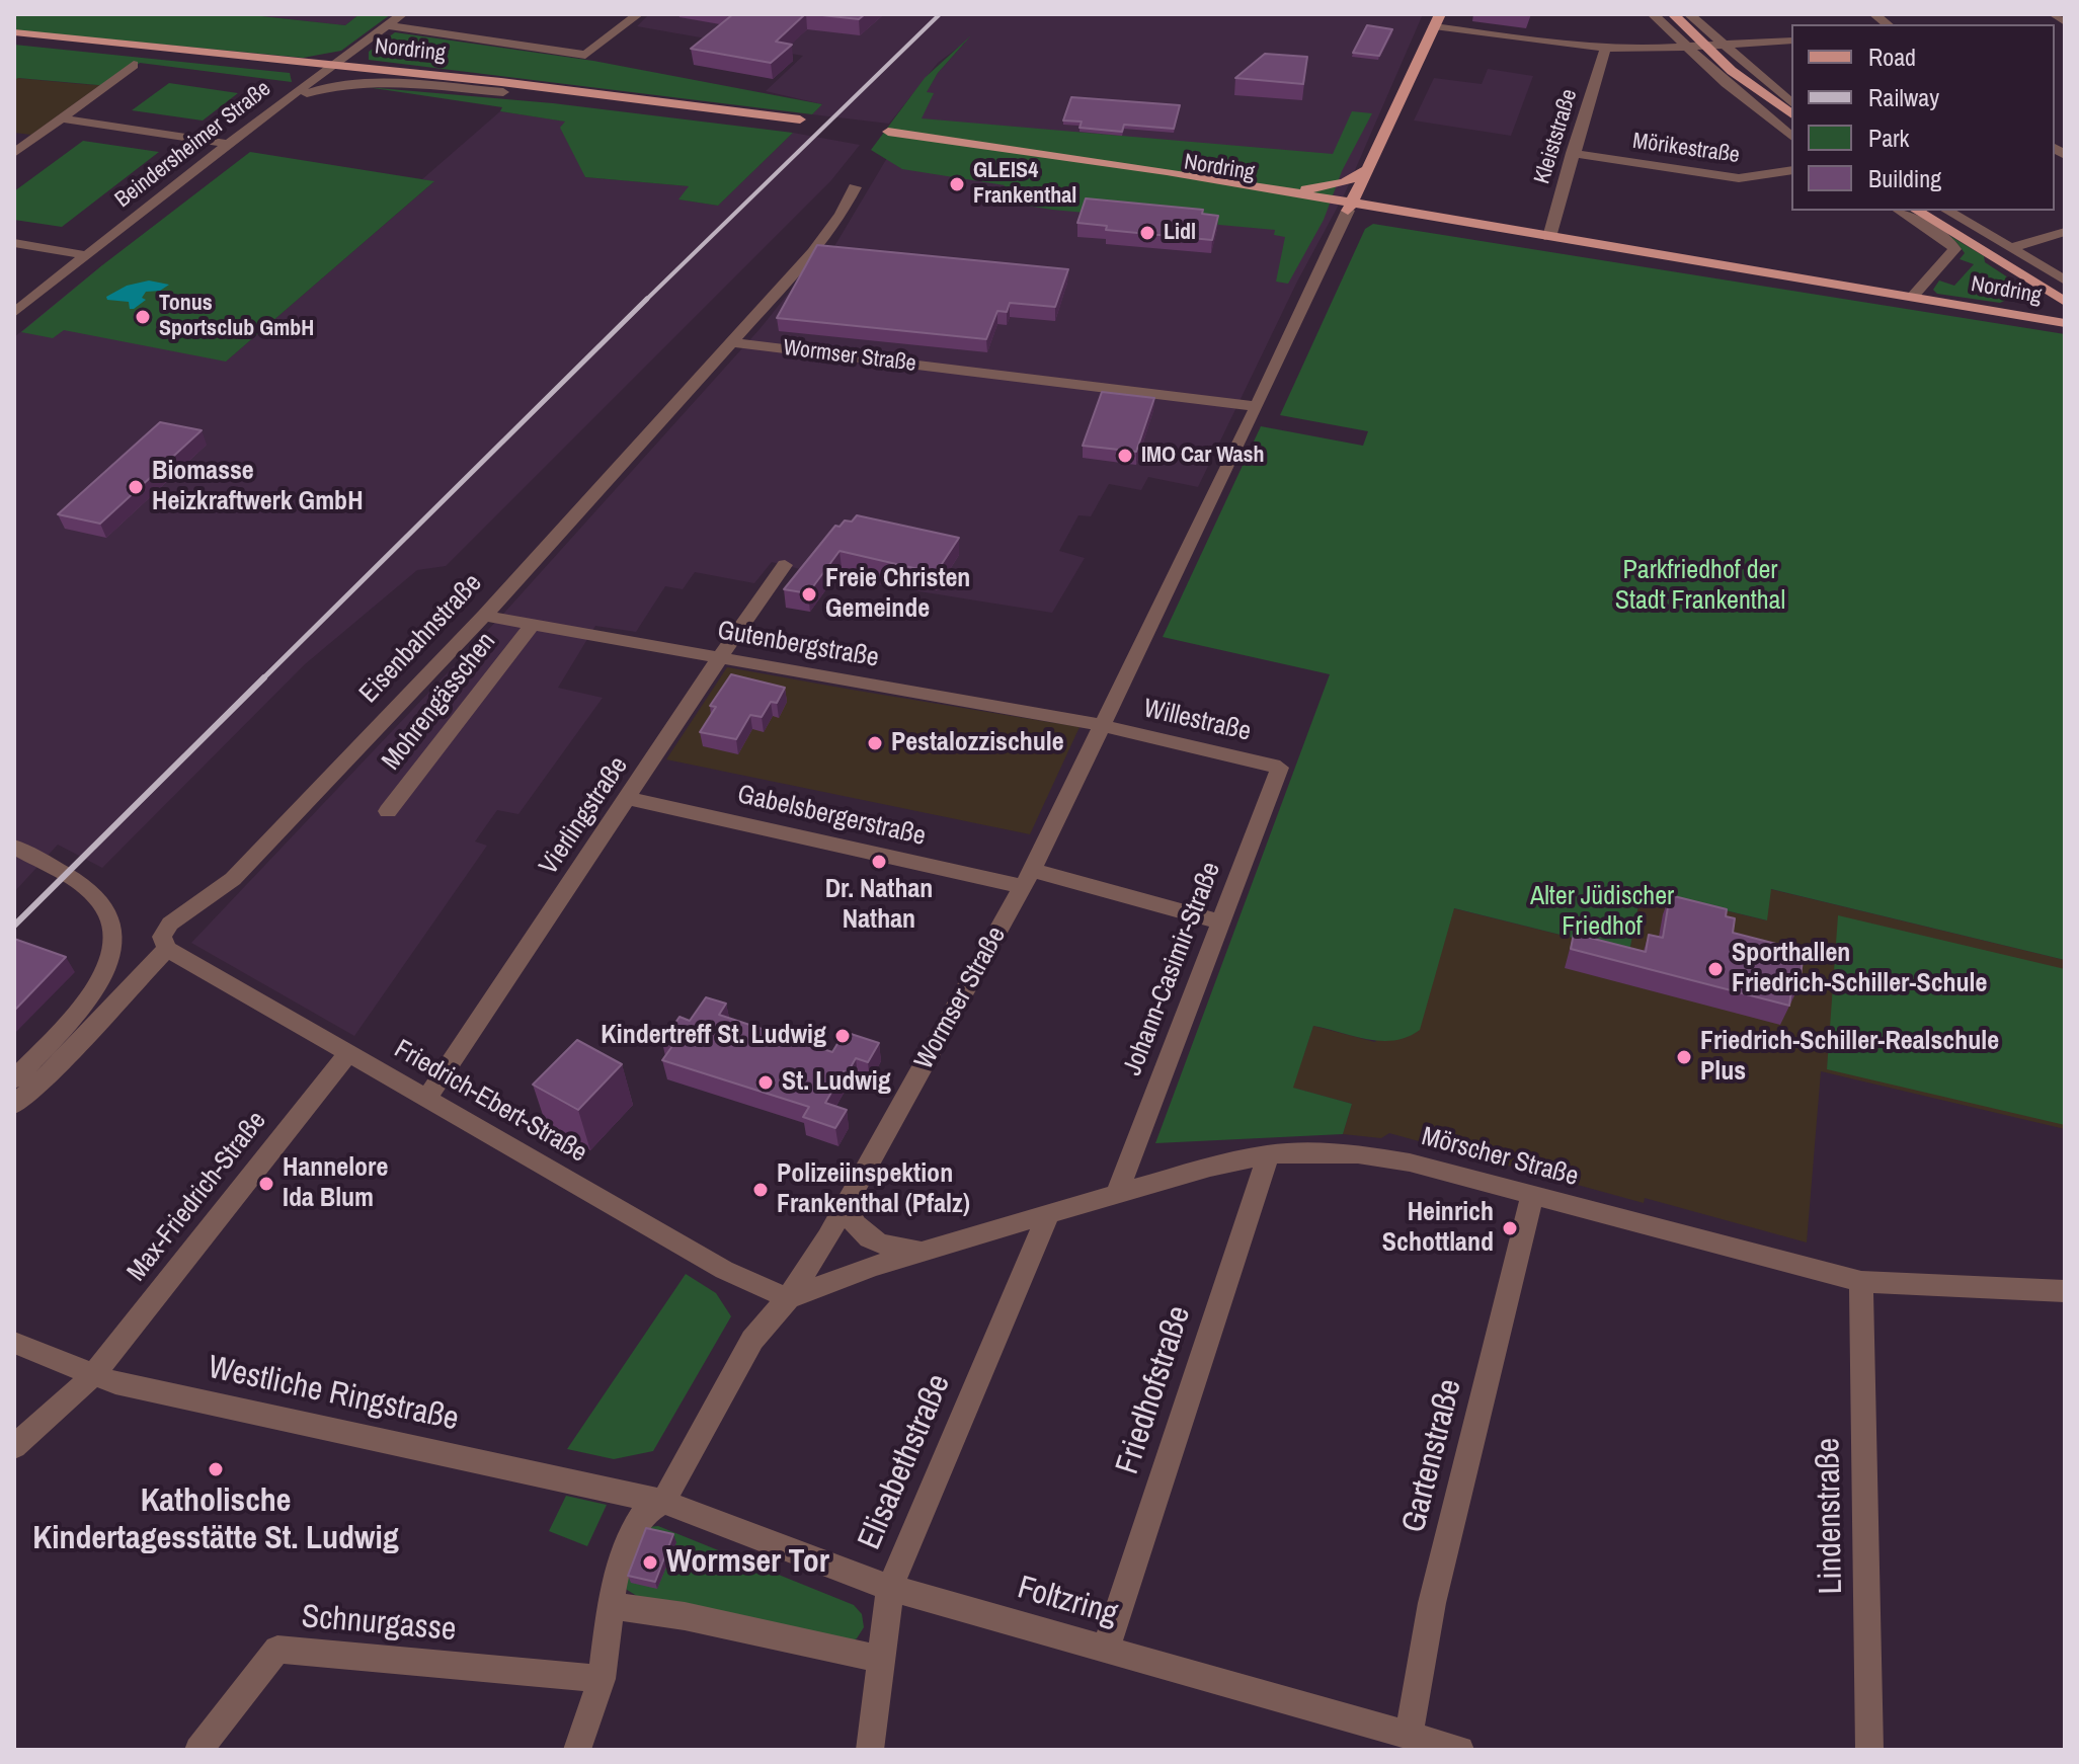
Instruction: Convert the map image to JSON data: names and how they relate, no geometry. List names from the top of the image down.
{
  "streets": {
    "main road": ["Nordring", "Wormser Straße"],
    "street": [
      "Kleiststraße",
      "Beindersheimer Straße",
      "Mörikestraße",
      "Eisenbahnstraße",
      "Gutenbergstraße",
      "Mohrengässchen",
      "Willestraße",
      "Vierlingstraße",
      "Gabelsbergerstraße",
      "Johann-Casimir-Straße",
      "Friedrich-Ebert-Straße",
      "Mörscher Straße",
      "Max-Friedrich-Straße",
      "Friedhofstraße",
      "Westliche Ringstraße",
      "Gartenstraße",
      "Elisabethstraße",
      "Lindenstraße",
      "Foltzring",
      "Schnurgasse"
    ]
  },
  "crossings": [
    ["Nordring", "Kleiststraße"],
    ["Nordring", "Beindersheimer Straße"],
    ["Nordring", "Wormser Straße"],
    ["Kleiststraße", "Mörikestraße"],
    ["Wormser Straße", "Eisenbahnstraße"],
    ["Wormser Straße", "Gutenbergstraße"],
    ["Wormser Straße", "Willestraße"],
    ["Wormser Straße", "Gabelsbergerstraße"],
    ["Wormser Straße", "Friedrich-Ebert-Straße"],
    ["Wormser Straße", "Mörscher Straße"],
    ["Wormser Straße", "Westliche Ringstraße"],
    ["Wormser Straße", "Foltzring"],
    ["Wormser Straße", "Schnurgasse"],
    ["Eisenbahnstraße", "Gutenbergstraße"],
    ["Eisenbahnstraße", "Friedrich-Ebert-Straße"],
    ["Gutenbergstraße", "Mohrengässchen"],
    ["Gutenbergstraße", "Willestraße"],
    ["Gutenbergstraße", "Vierlingstraße"],
    ["Willestraße", "Johann-Casimir-Straße"],
    ["Vierlingstraße", "Gabelsbergerstraße"],
    ["Vierlingstraße", "Friedrich-Ebert-Straße"],
    ["Gabelsbergerstraße", "Johann-Casimir-Straße"],
    ["Johann-Casimir-Straße", "Mörscher Straße"],
    ["Friedrich-Ebert-Straße", "Mörscher Straße"],
    ["Friedrich-Ebert-Straße", "Max-Friedrich-Straße"],
    ["Mörscher Straße", "Friedhofstraße"],
    ["Mörscher Straße", "Gartenstraße"],
    ["Mörscher Straße", "Elisabethstraße"],
    ["Mörscher Straße", "Lindenstraße"],
    ["Max-Friedrich-Straße", "Westliche Ringstraße"],
    ["Friedhofstraße", "Foltzring"],
    ["Westliche Ringstraße", "Foltzring"],
    ["Gartenstraße", "Foltzring"],
    ["Elisabethstraße", "Foltzring"]
  ],
  "parks": ["Parkfriedhof der Stadt Frankenthal", "Alter Jüdischer Friedhof"],
  "places": [
    "GLEIS4 Frankenthal",
    "Lidl",
    "Tonus Sportsclub GmbH",
    "IMO Car Wash",
    "Biomasse Heizkraftwerk GmbH",
    "Freie Christen Gemeinde",
    "Pestalozzischule",
    "Dr. Nathan Nathan",
    "Sporthallen Friedrich-Schiller-Schule",
    "Kindertreff St. Ludwig",
    "Friedrich-Schiller-Realschule Plus",
    "St. Ludwig",
    "Hannelore Ida Blum",
    "Polizeiinspektion Frankenthal (Pfalz)",
    "Heinrich Schottland",
    "Katholische Kindertagesstätte St. Ludwig",
    "Wormser Tor"
  ],
  "legend": [
    "Road",
    "Railway",
    "Park",
    "Building"
  ]
}
